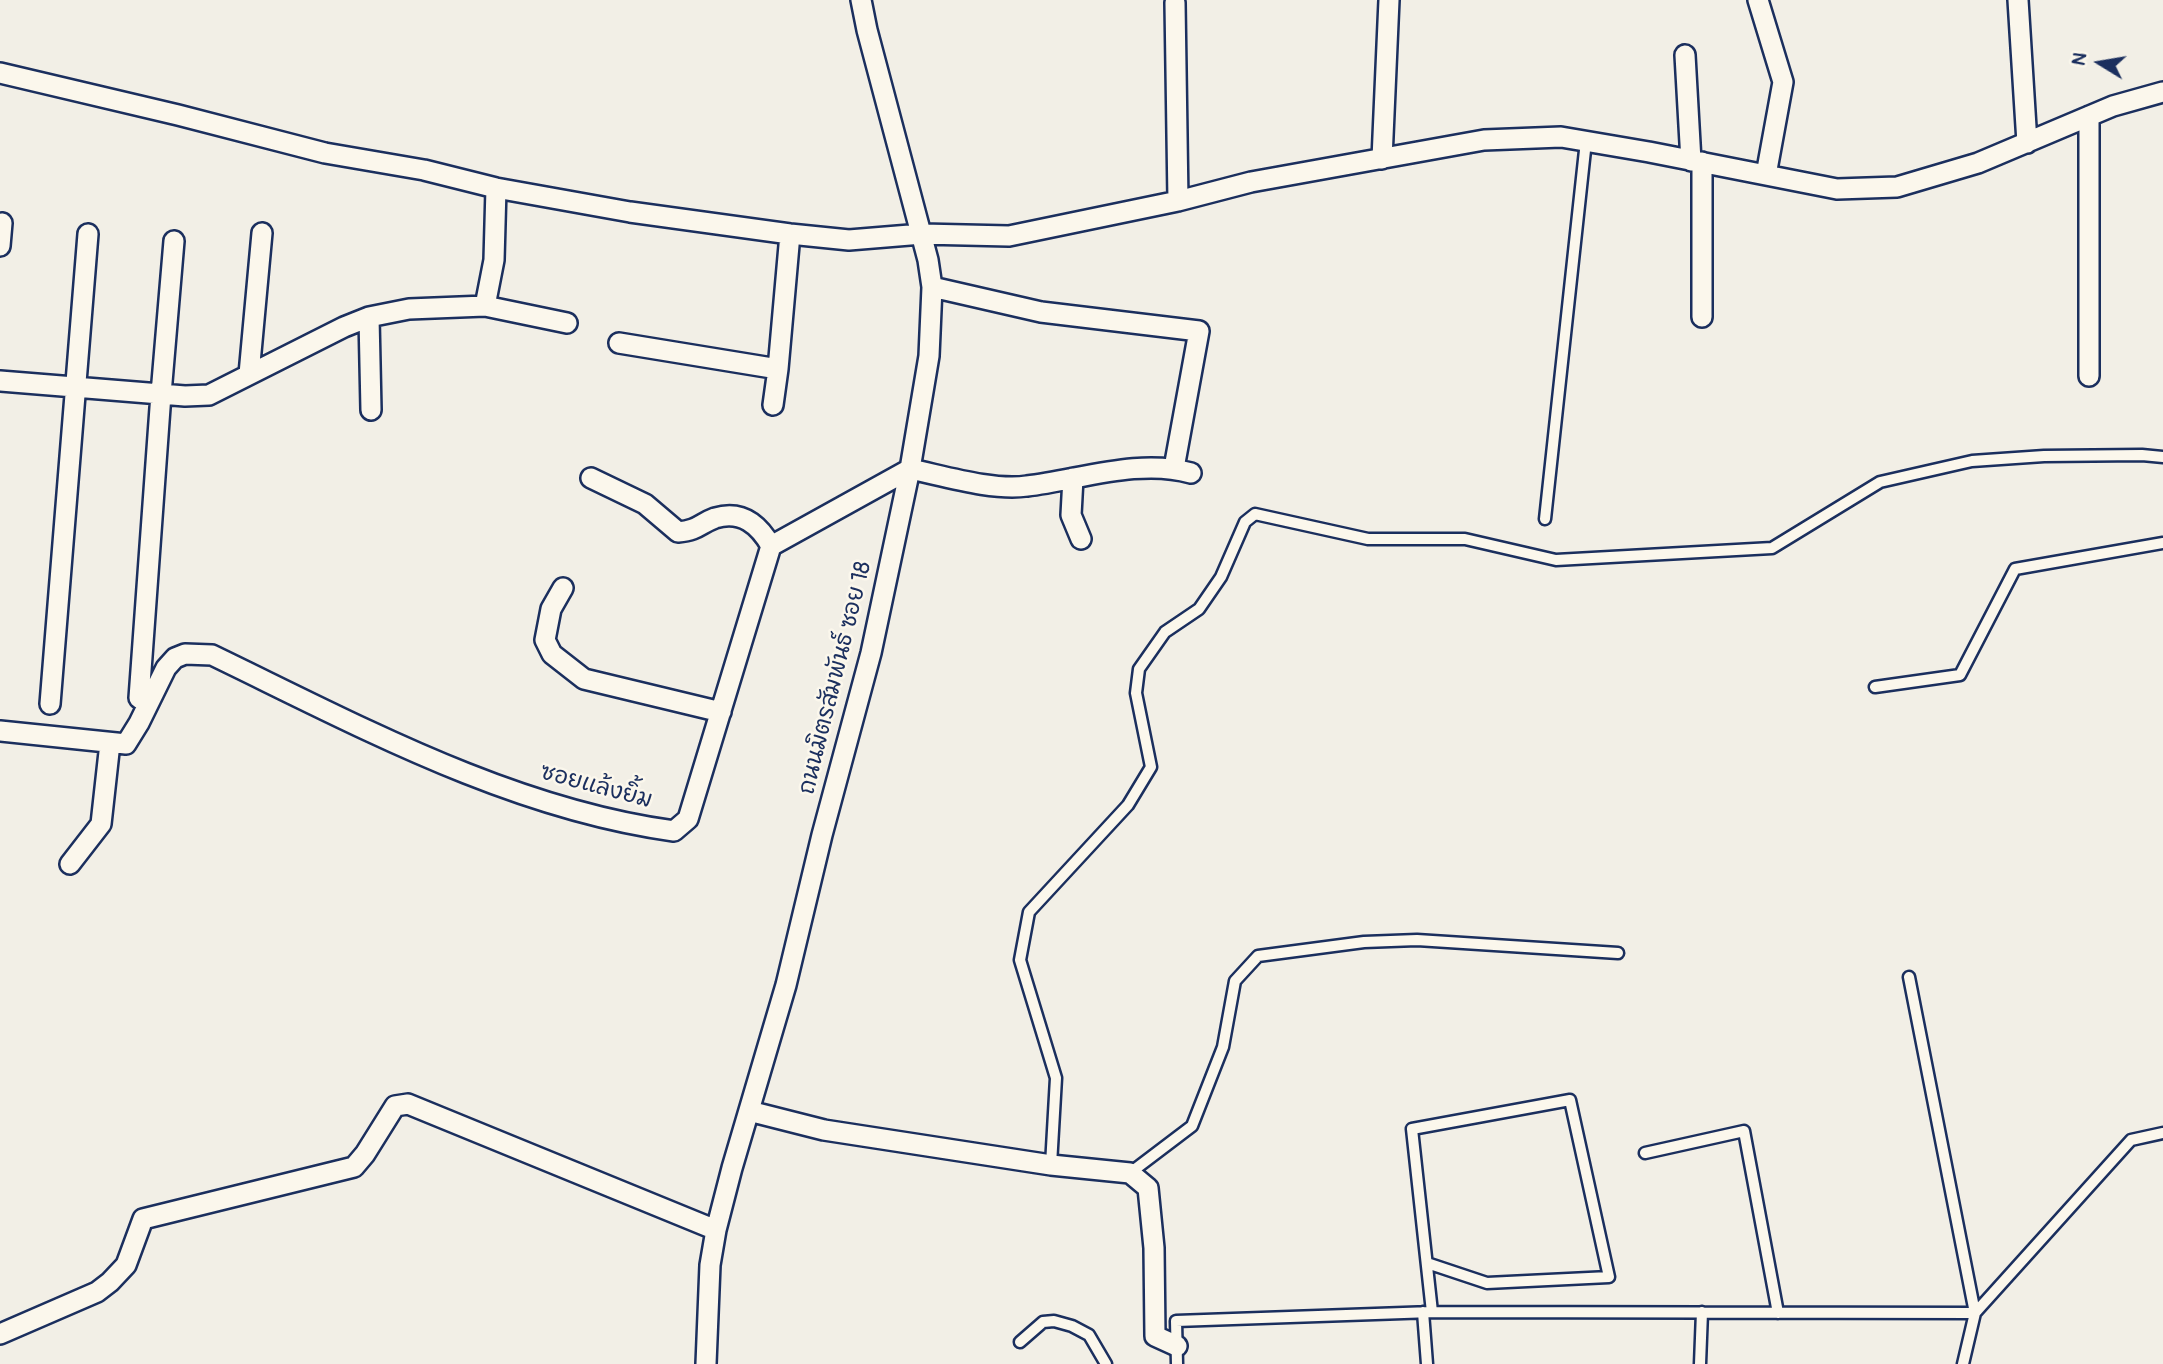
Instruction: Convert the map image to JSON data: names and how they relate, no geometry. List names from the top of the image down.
{
  "streets": {
    "street": ["ถนนมิตรสัมพันธ์ ซอย 18", "ซอยแล้งยิ้ม"]
  },
  "north": "left"
}
